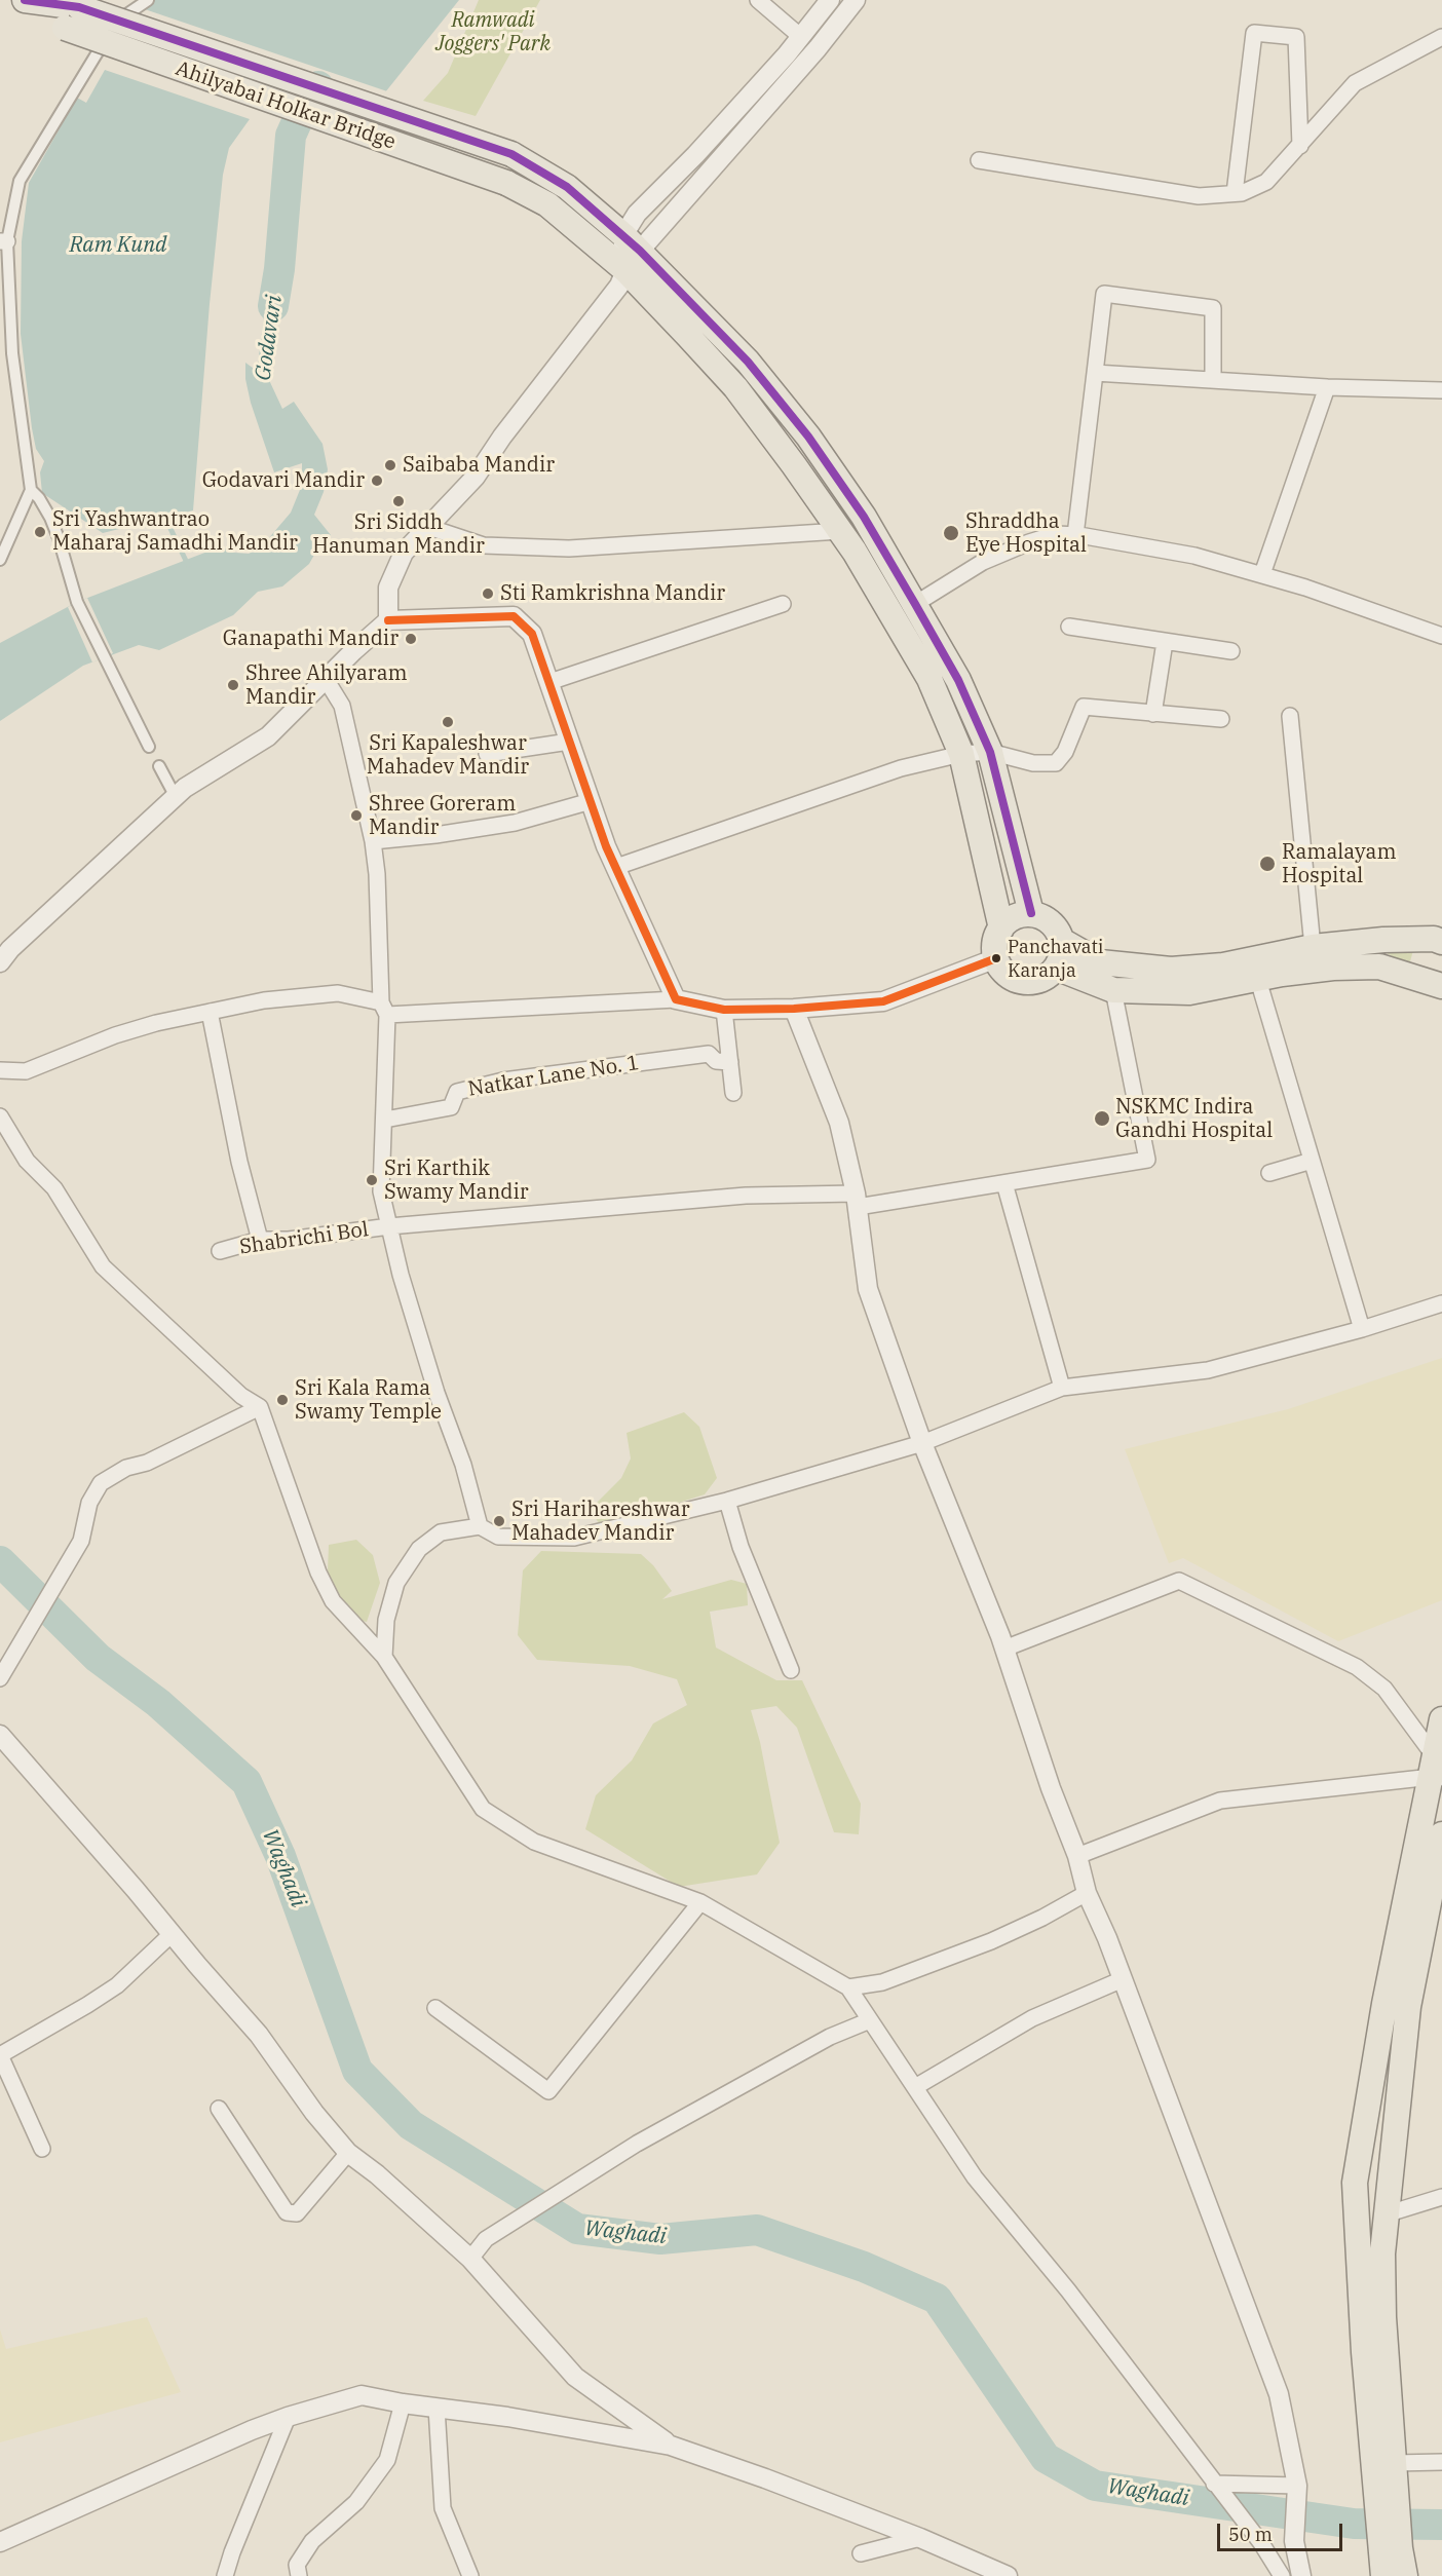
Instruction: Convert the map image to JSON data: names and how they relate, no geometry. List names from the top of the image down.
{
  "streets": {
    "main road": ["Ahilyabai Holkar Bridge"],
    "street": ["Natkar Lane No. 1", "Shabrichi Bol"]
  },
  "water": ["Ram Kund", "Godavari", "Waghadi"],
  "parks": ["Ramwadi Joggers' Park"],
  "places": [
    "Saibaba Mandir",
    "Godavari Mandir",
    "Sri Siddh Hanuman Mandir",
    "Sri Yashwantrao Maharaj Samadhi Mandir",
    "Shraddha Eye Hospital",
    "Sti Ramkrishna Mandir",
    "Ganapathi Mandir",
    "Shree Ahilyaram Mandir",
    "Sri Kapaleshwar Mahadev Mandir",
    "Shree Goreram Mandir",
    "Ramalayam Hospital",
    "Panchavati Karanja",
    "NSKMC Indira Gandhi Hospital",
    "Sri Karthik Swamy Mandir",
    "Sri Kala Rama Swamy Temple",
    "Sri Harihareshwar Mahadev Mandir"
  ],
  "scale_bar": "50 m"
}
